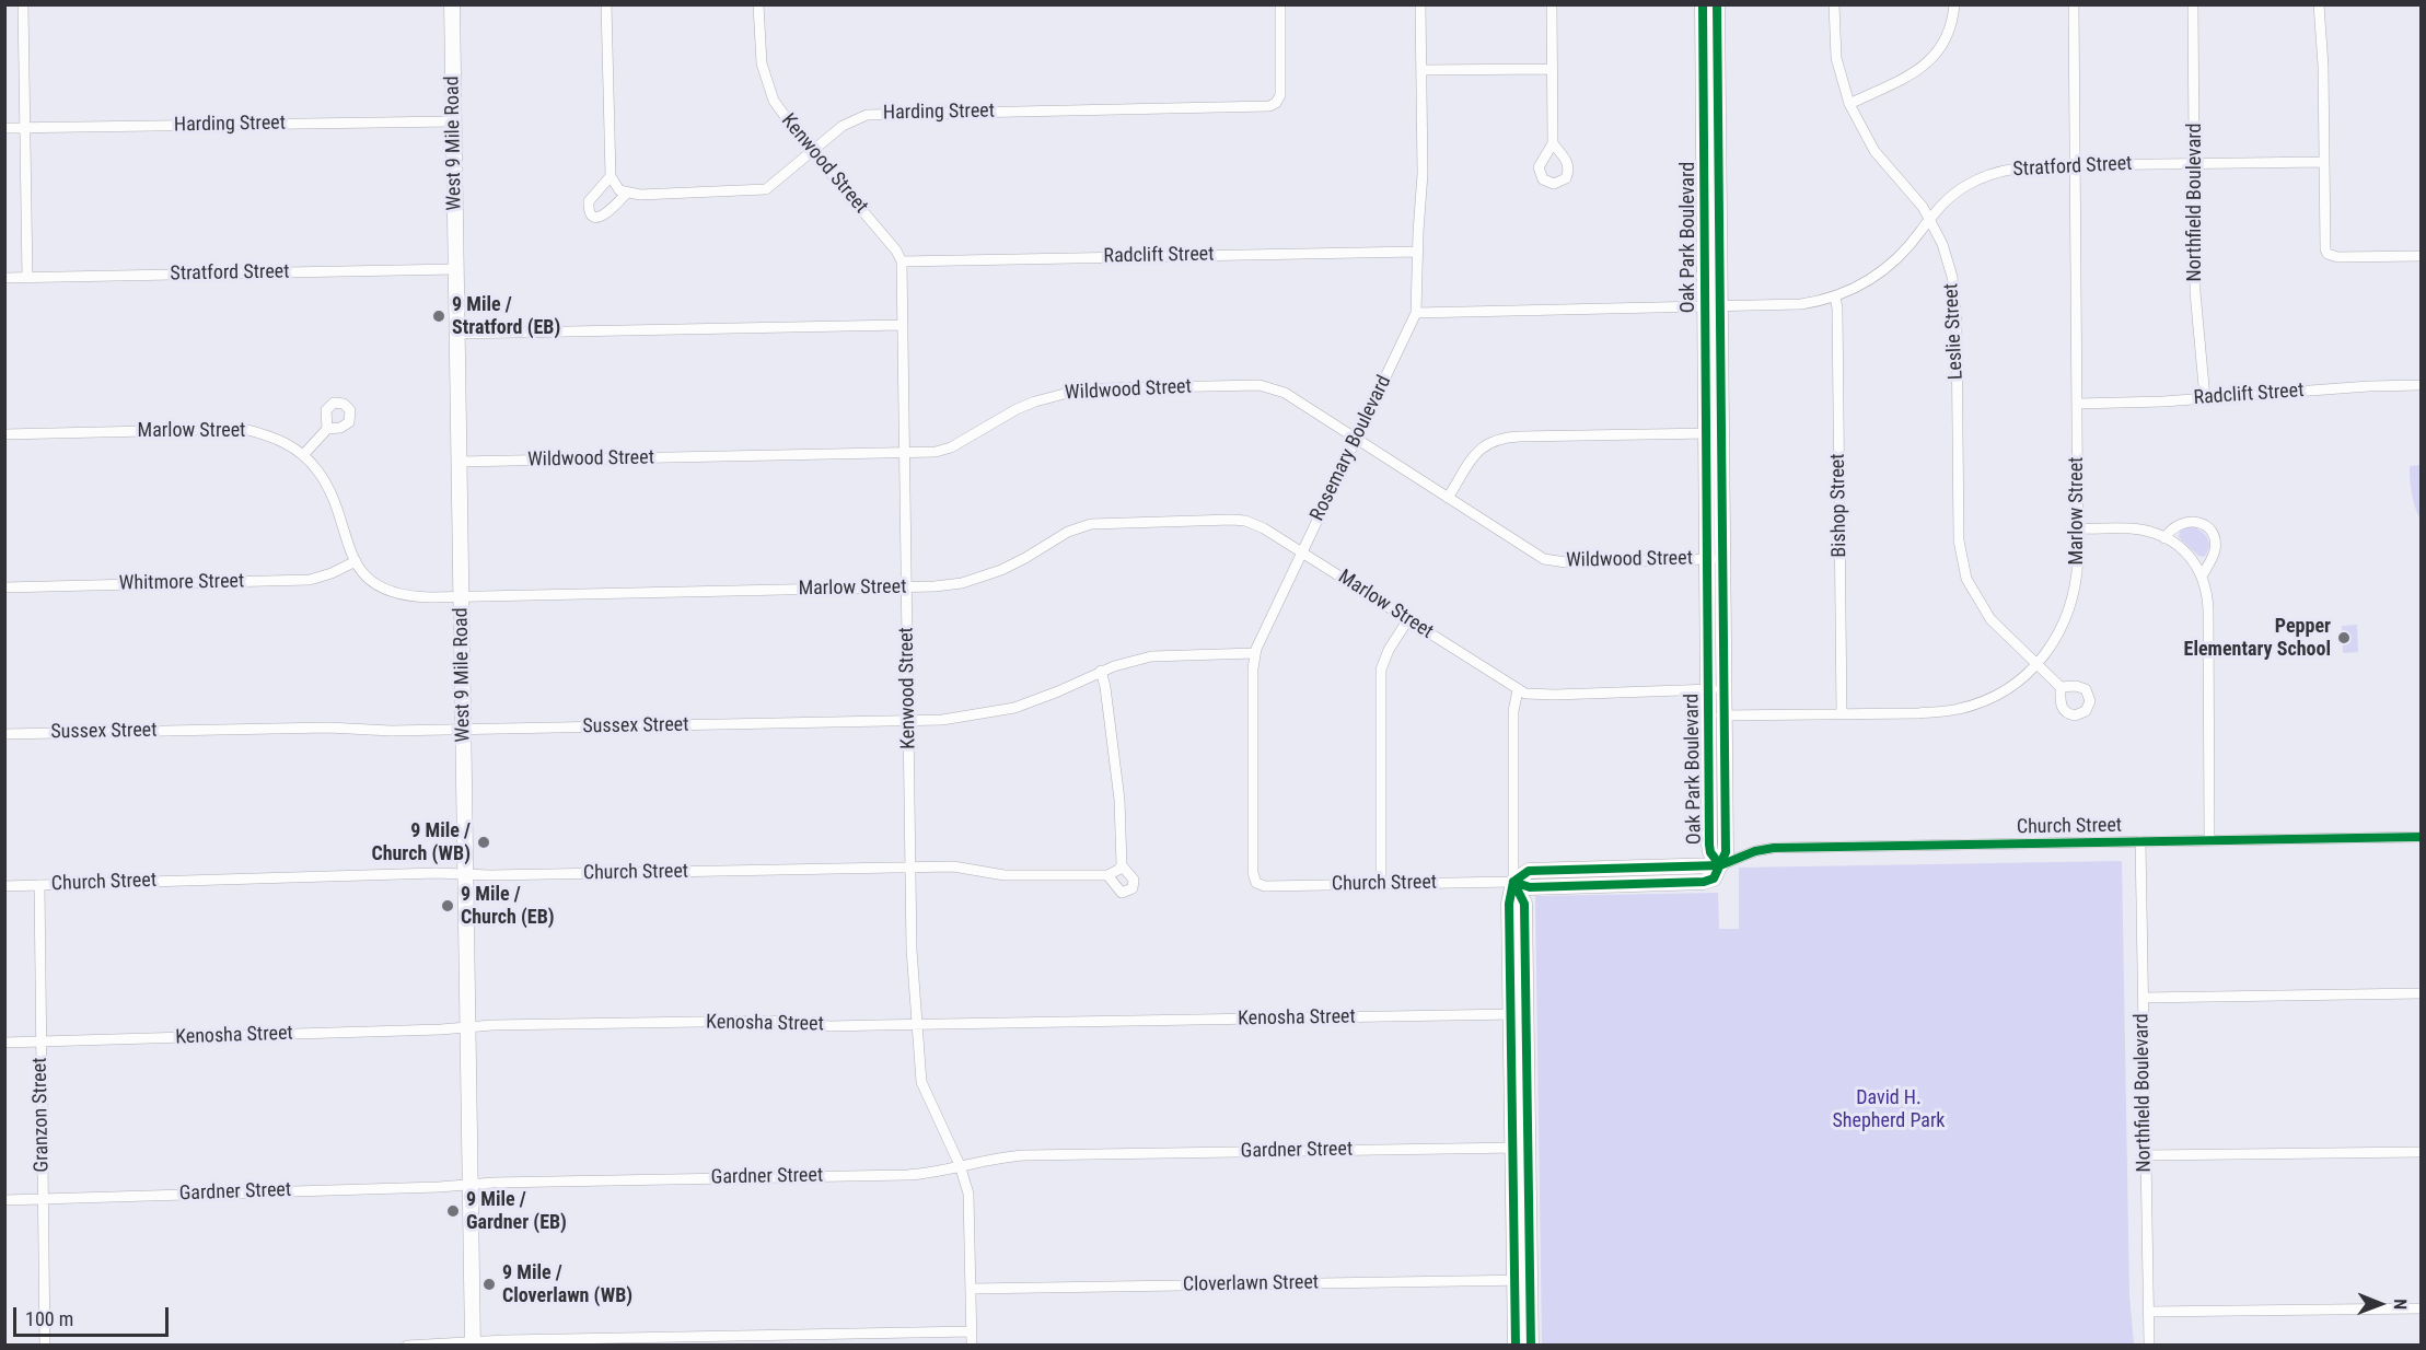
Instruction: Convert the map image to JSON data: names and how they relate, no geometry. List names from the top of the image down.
{
  "streets": {
    "street": [
      "Harding Street",
      "West 9 Mile Road",
      "Kenwood Street",
      "Stratford Street",
      "Northfield Boulevard",
      "Oak Park Boulevard",
      "Radclift Street",
      "Leslie Street",
      "Wildwood Street",
      "Marlow Street",
      "Rosemary Boulevard",
      "Bishop Street",
      "Whitmore Street",
      "Sussex Street",
      "Church Street",
      "Kenosha Street",
      "Granzon Street",
      "Gardner Street",
      "Cloverlawn Street"
    ]
  },
  "crossings": [
    ["Harding Street", "West 9 Mile Road"],
    ["Harding Street", "Kenwood Street"],
    ["West 9 Mile Road", "Stratford Street"],
    ["West 9 Mile Road", "Wildwood Street"],
    ["West 9 Mile Road", "Marlow Street"],
    ["West 9 Mile Road", "Sussex Street"],
    ["West 9 Mile Road", "Church Street"],
    ["West 9 Mile Road", "Kenosha Street"],
    ["West 9 Mile Road", "Gardner Street"],
    ["Kenwood Street", "Radclift Street"],
    ["Kenwood Street", "Wildwood Street"],
    ["Kenwood Street", "Marlow Street"],
    ["Kenwood Street", "Sussex Street"],
    ["Kenwood Street", "Church Street"],
    ["Kenwood Street", "Kenosha Street"],
    ["Kenwood Street", "Gardner Street"],
    ["Kenwood Street", "Cloverlawn Street"],
    ["Stratford Street", "Northfield Boulevard"],
    ["Stratford Street", "Oak Park Boulevard"],
    ["Stratford Street", "Leslie Street"],
    ["Stratford Street", "Marlow Street"],
    ["Stratford Street", "Bishop Street"],
    ["Northfield Boulevard", "Radclift Street"],
    ["Northfield Boulevard", "Church Street"],
    ["Oak Park Boulevard", "Wildwood Street"],
    ["Oak Park Boulevard", "Marlow Street"],
    ["Oak Park Boulevard", "Church Street"],
    ["Radclift Street", "Marlow Street"],
    ["Radclift Street", "Rosemary Boulevard"],
    ["Leslie Street", "Marlow Street"],
    ["Wildwood Street", "Rosemary Boulevard"],
    ["Marlow Street", "Rosemary Boulevard"],
    ["Marlow Street", "Bishop Street"],
    ["Marlow Street", "Whitmore Street"],
    ["Rosemary Boulevard", "Sussex Street"],
    ["Rosemary Boulevard", "Church Street"],
    ["Church Street", "Granzon Street"],
    ["Kenosha Street", "Granzon Street"],
    ["Granzon Street", "Gardner Street"]
  ],
  "parks": ["David H. Shepherd Park"],
  "places": [
    "9 Mile / Stratford (EB)",
    "Pepper Elementary School",
    "9 Mile / Church (WB)",
    "9 Mile / Church (EB)",
    "9 Mile / Gardner (EB)",
    "9 Mile / Cloverlawn (WB)"
  ],
  "scale_bar": "100 m",
  "north": "right"
}
